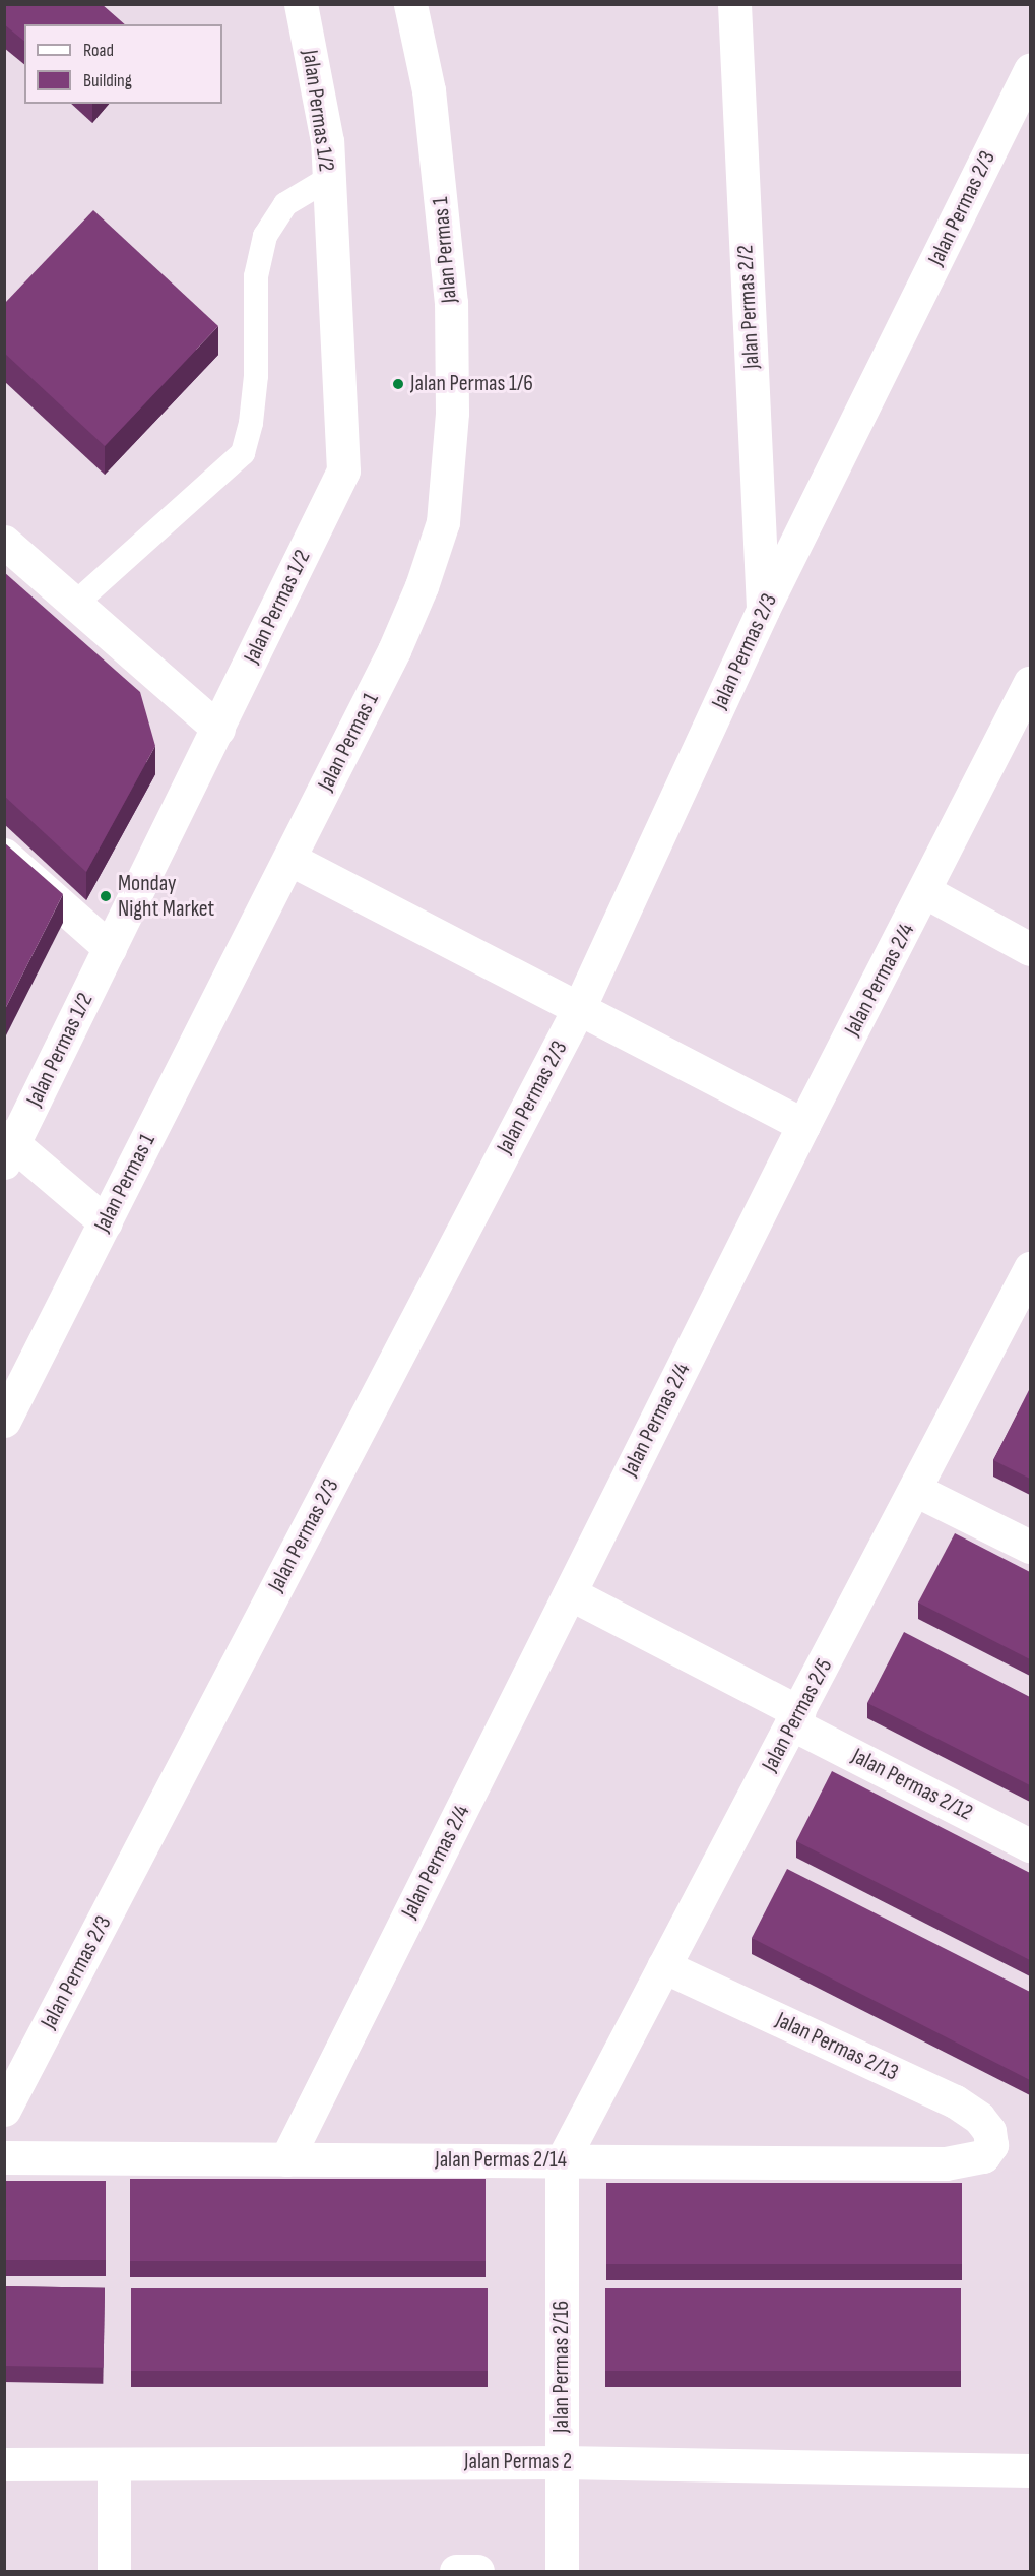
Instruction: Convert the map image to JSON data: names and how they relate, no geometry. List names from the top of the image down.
{
  "streets": {
    "street": [
      "Jalan Permas 1/2",
      "Jalan Permas 2/3",
      "Jalan Permas 1",
      "Jalan Permas 2/2",
      "Jalan Permas 2/4",
      "Jalan Permas 2/5",
      "Jalan Permas 2/12",
      "Jalan Permas 2/13",
      "Jalan Permas 2/14",
      "Jalan Permas 2/16",
      "Jalan Permas 2"
    ]
  },
  "crossings": [
    ["Jalan Permas 2/3", "Jalan Permas 2/2"],
    ["Jalan Permas 2/4", "Jalan Permas 2/12"],
    ["Jalan Permas 2/4", "Jalan Permas 2/14"],
    ["Jalan Permas 2/5", "Jalan Permas 2/12"],
    ["Jalan Permas 2/5", "Jalan Permas 2/13"],
    ["Jalan Permas 2/5", "Jalan Permas 2/14"],
    ["Jalan Permas 2/5", "Jalan Permas 2/16"],
    ["Jalan Permas 2/13", "Jalan Permas 2/14"],
    ["Jalan Permas 2/14", "Jalan Permas 2/16"],
    ["Jalan Permas 2/16", "Jalan Permas 2"]
  ],
  "places": ["Jalan Permas 1/6", "Monday Night Market"],
  "legend": ["Road", "Building"]
}
